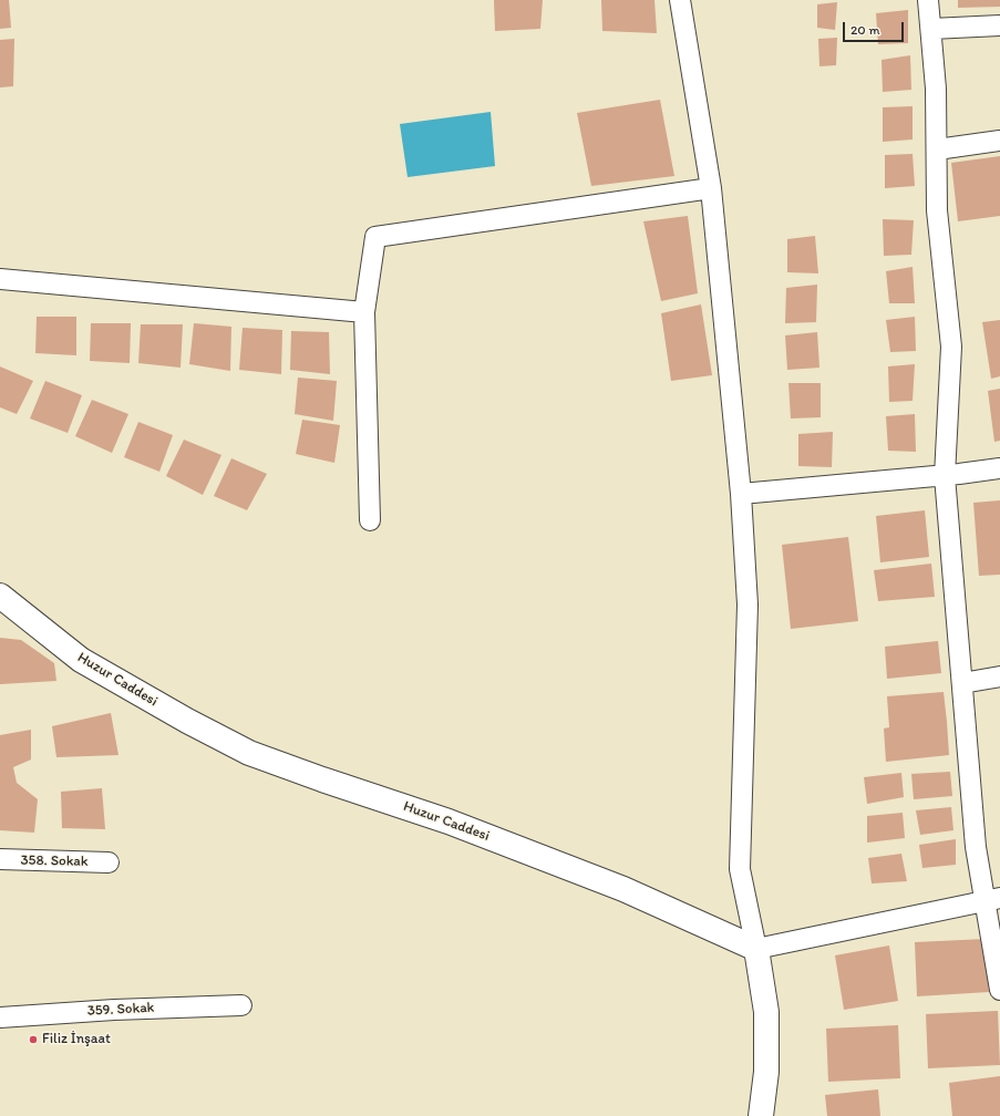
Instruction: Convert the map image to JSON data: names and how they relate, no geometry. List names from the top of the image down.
{
  "streets": {
    "street": ["Huzur Caddesi", "358. Sokak", "359. Sokak"]
  },
  "places": ["Filiz İnşaat"],
  "scale_bar": "20 m"
}
